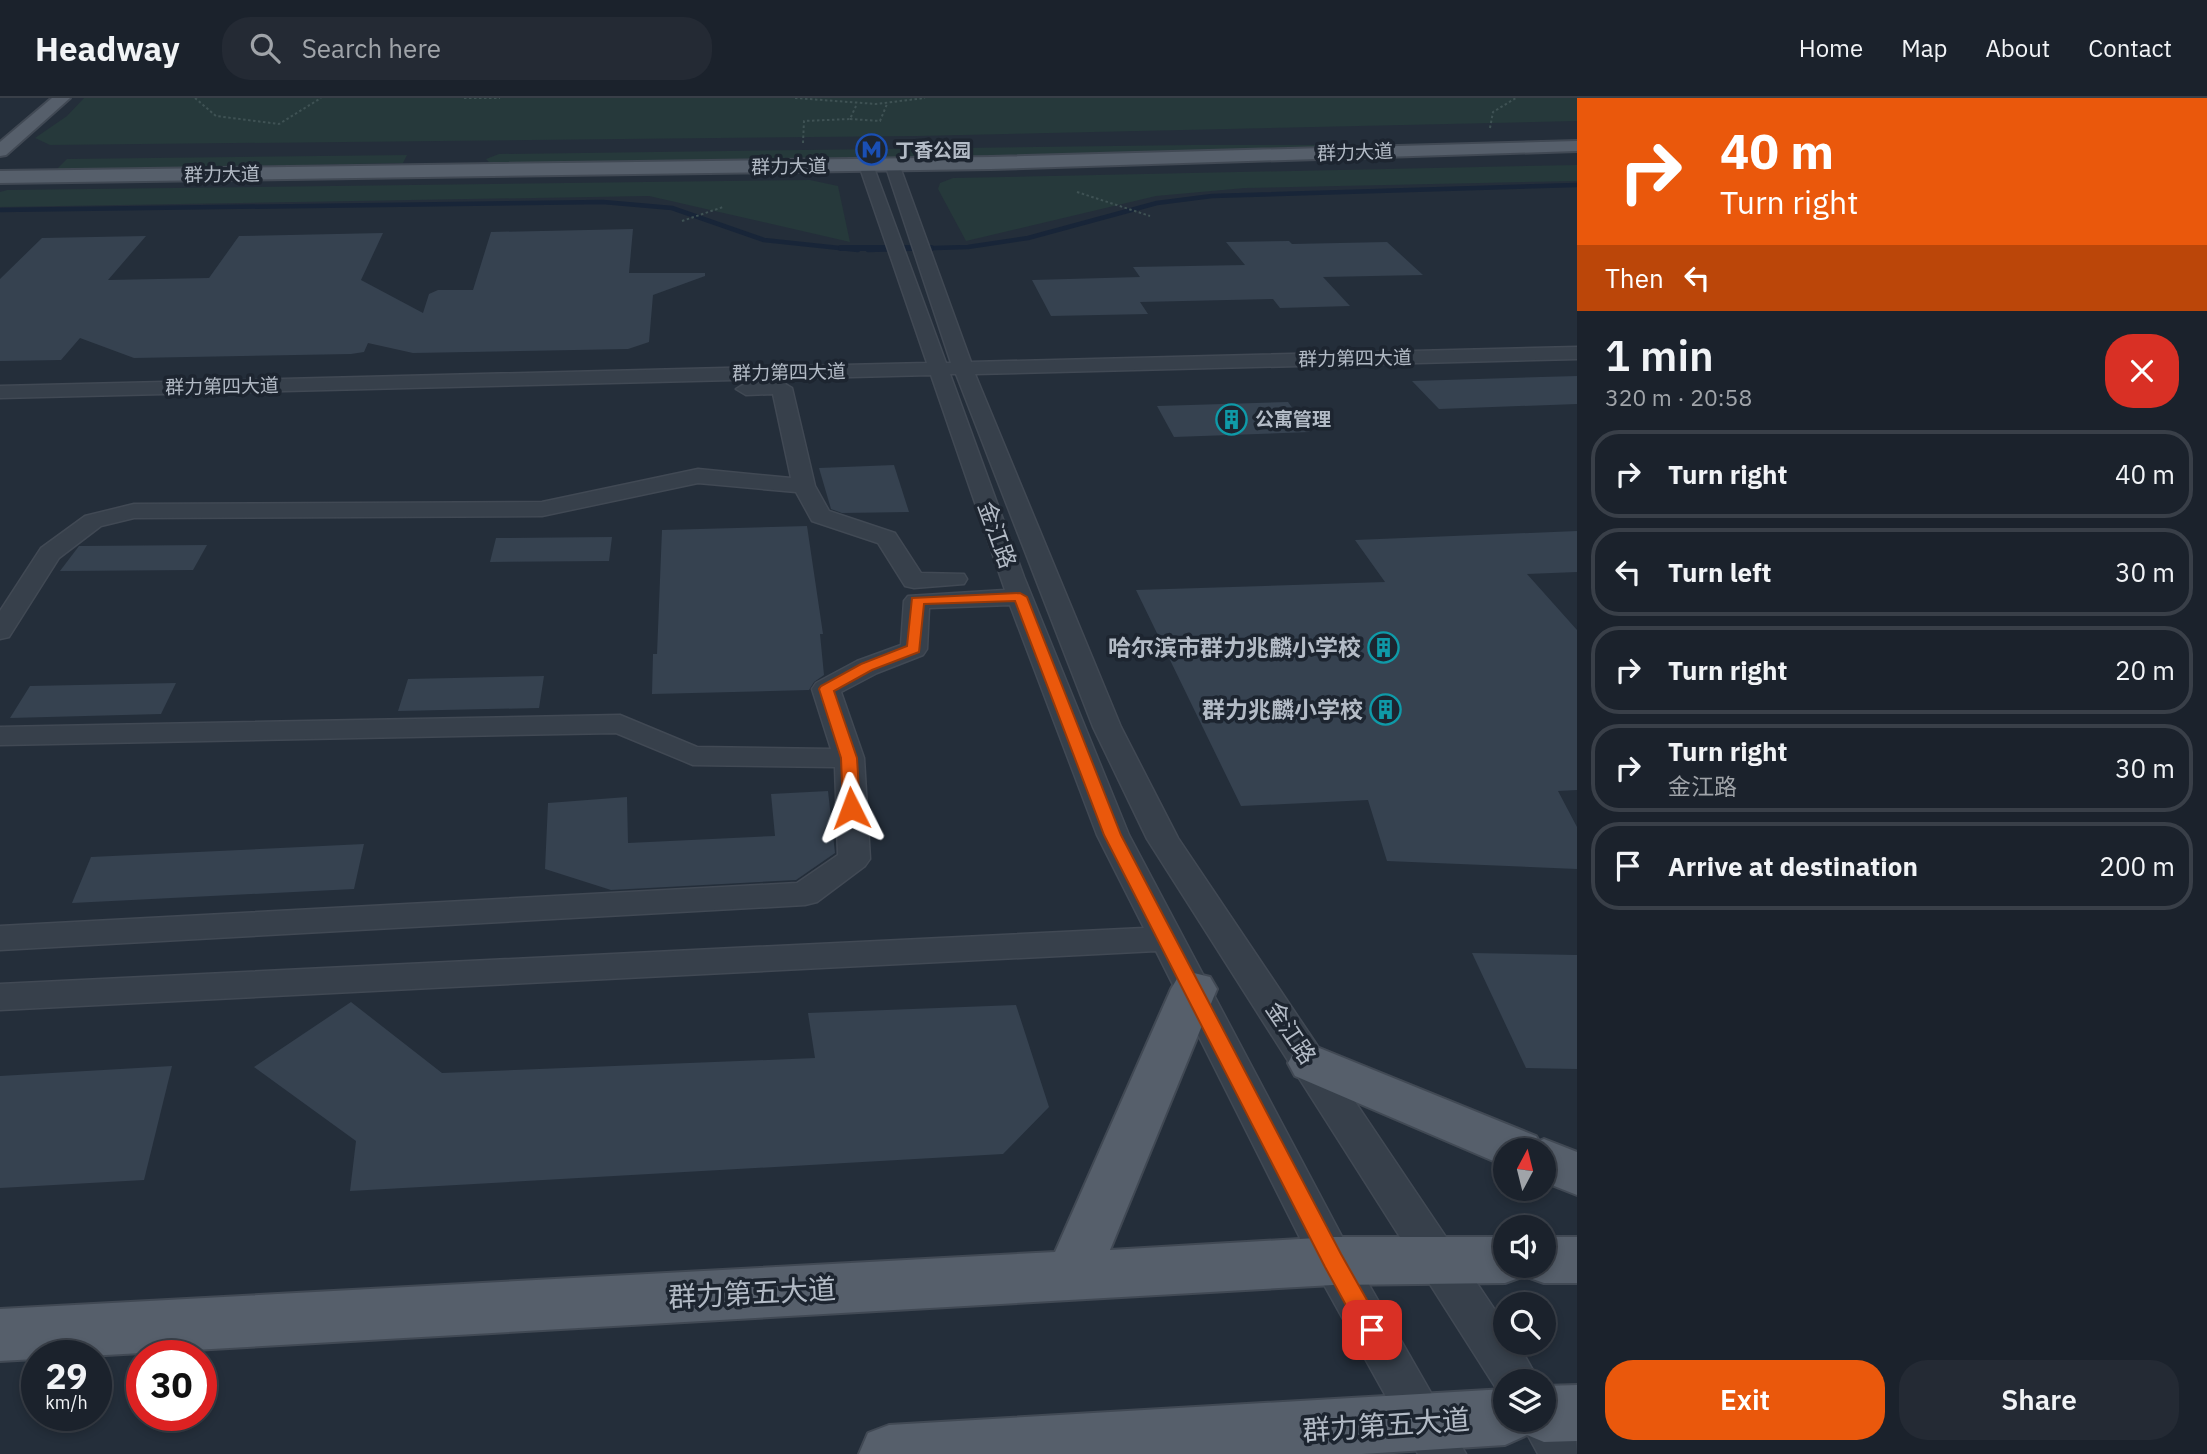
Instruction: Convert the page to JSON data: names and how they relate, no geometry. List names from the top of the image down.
{
  "streets": {
    "main road": ["群力大道", "群力第五大道"],
    "street": ["群力第四大道", "金江路"]
  },
  "crossings": [
    ["群力大道", "金江路"],
    ["群力第四大道", "金江路"],
    ["金江路", "群力第五大道"]
  ],
  "places": {
    "metro station": ["丁香公园"],
    "building": ["公寓管理", "哈尔滨市群力兆麟小学校", "群力兆麟小学校"]
  },
  "north": "top",
  "page": {
    "header": "Headway",
    "search": "Search here",
    "nav": [
      "Home",
      "Map",
      "About",
      "Contact"
    ],
    "turn": ["40 m", "Turn right"],
    "then": "Then",
    "heading": ["1 min", "320 m · 20:58"],
    "list": [
      {
        "name": "Turn right",
        "value": "40 m"
      },
      {
        "name": "Turn left",
        "value": "30 m"
      },
      {
        "name": "Turn right",
        "value": "20 m"
      },
      {
        "name": "Turn right",
        "note": "金江路",
        "value": "30 m"
      },
      {
        "name": "Arrive at destination",
        "value": "200 m"
      }
    ],
    "speed": "29 km/h",
    "limit": "30",
    "buttons": ["Exit", "Share"]
  }
}
